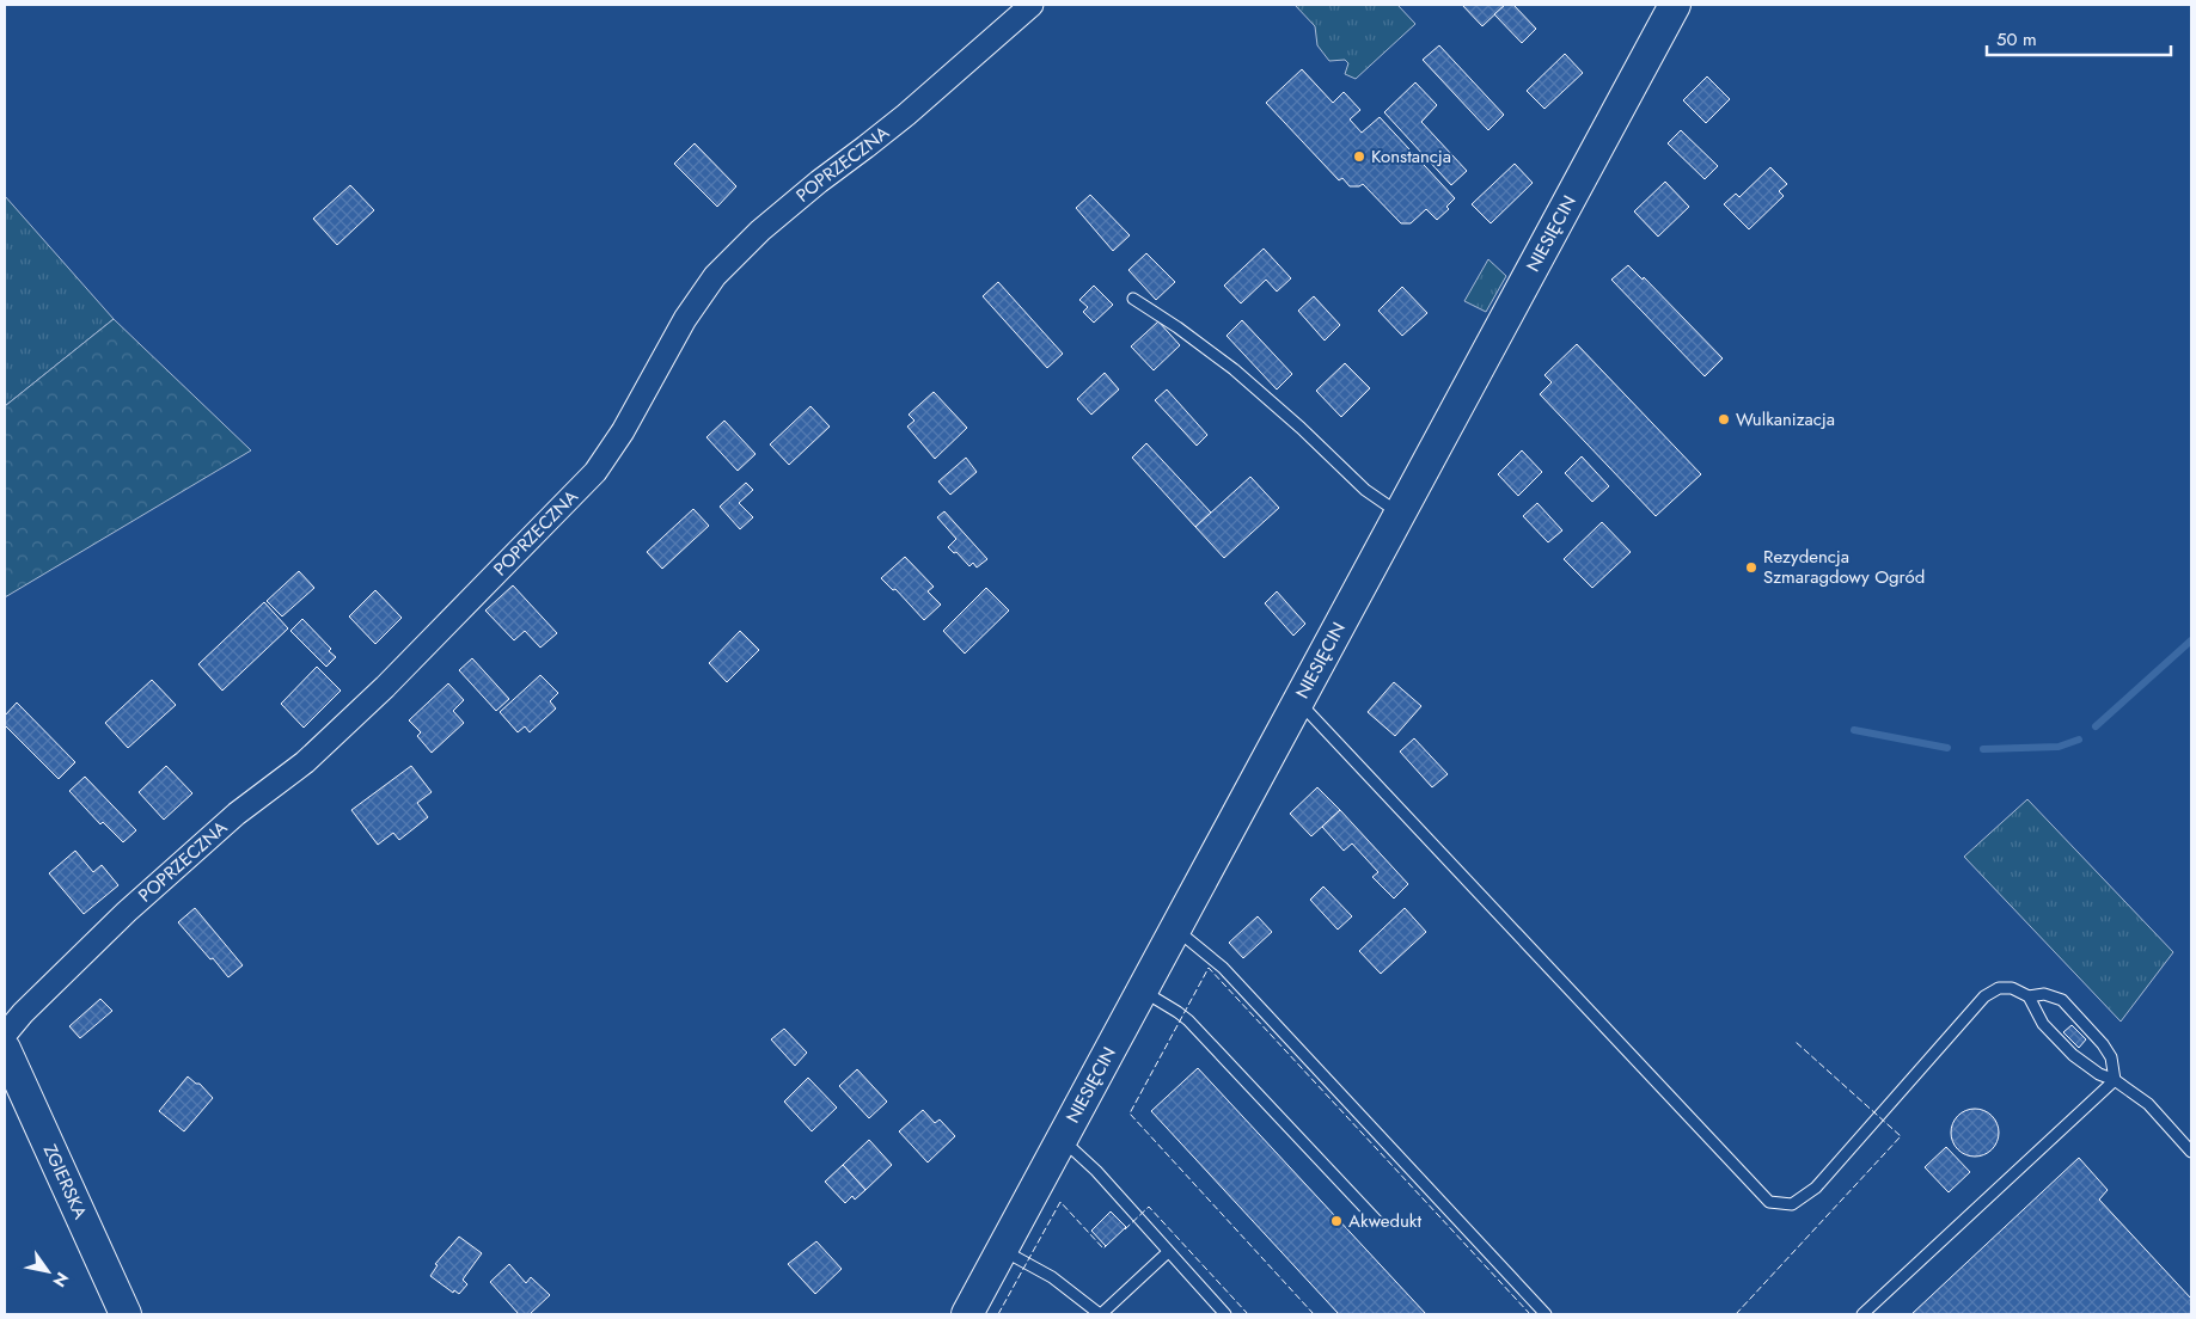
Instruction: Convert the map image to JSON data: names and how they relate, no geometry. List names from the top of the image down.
{
  "streets": {
    "street": ["POPRZECZNA", "NIESIĘCIN", "ZGIERSKA"]
  },
  "places": [
    "Konstancja",
    "Wulkanizacja",
    "Rezydencja Szmaragdowy Ogród",
    "Akwedukt"
  ],
  "scale_bar": "50 m",
  "north": "bottom right"
}
